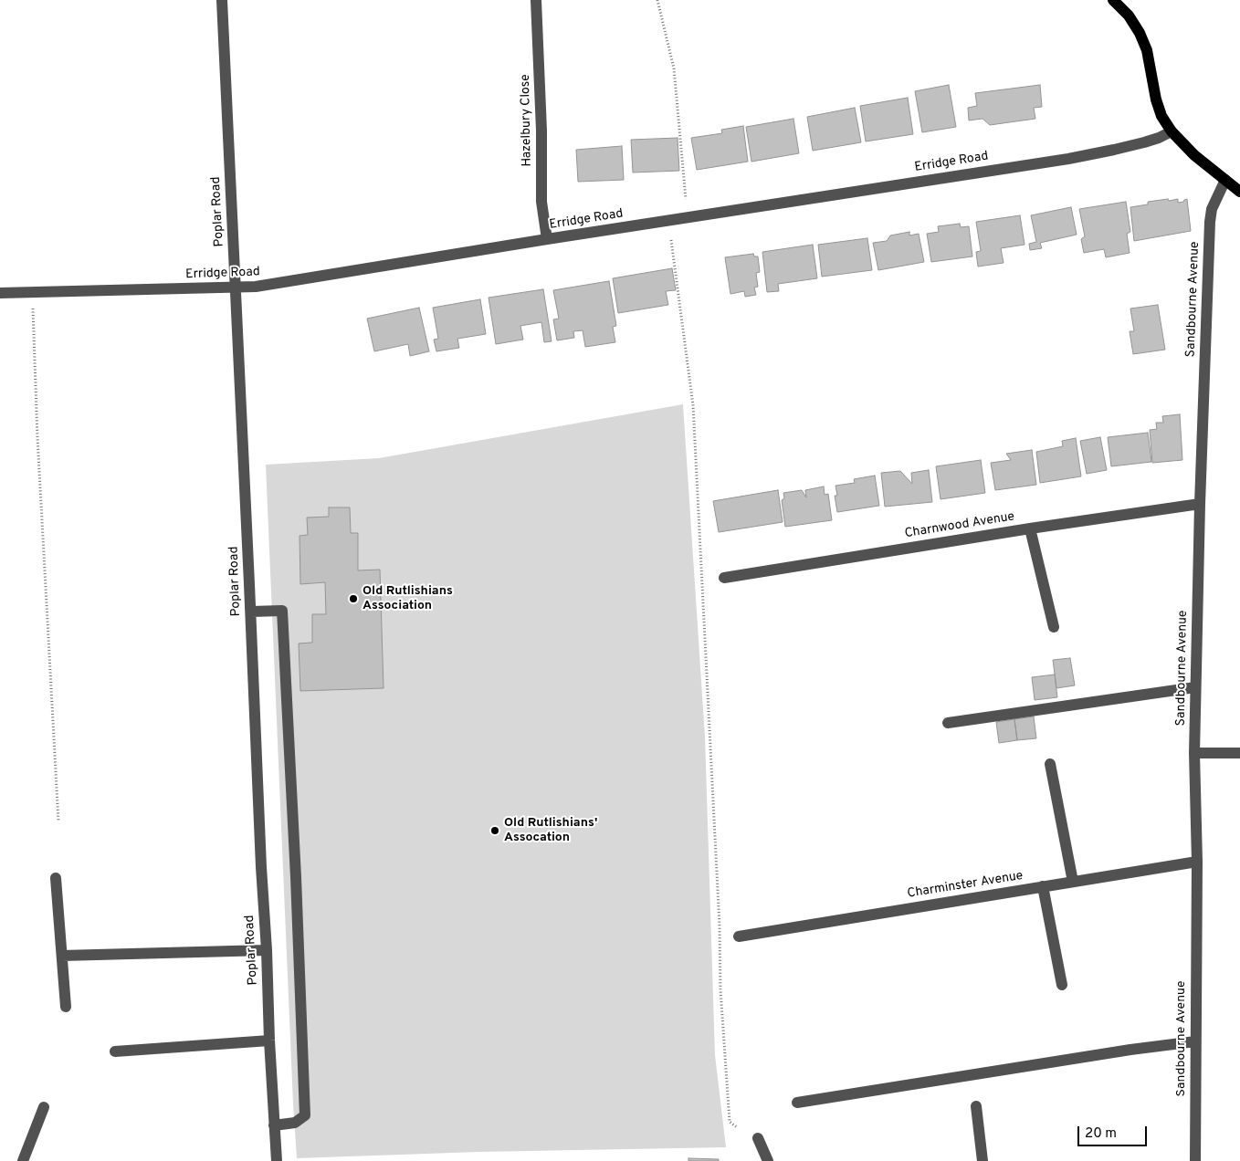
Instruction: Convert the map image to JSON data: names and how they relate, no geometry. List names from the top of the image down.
{
  "streets": {
    "street": [
      "Hazelbury Close",
      "Erridge Road",
      "Poplar Road",
      "Sandbourne Avenue",
      "Charnwood Avenue",
      "Charminster Avenue"
    ]
  },
  "crossings": [
    ["Hazelbury Close", "Erridge Road"],
    ["Erridge Road", "Poplar Road"],
    ["Sandbourne Avenue", "Charnwood Avenue"],
    ["Sandbourne Avenue", "Charminster Avenue"]
  ],
  "places": ["Old Rutlishians Association", "Old Rutlishians' Assocation"],
  "scale_bar": "20 m"
}
